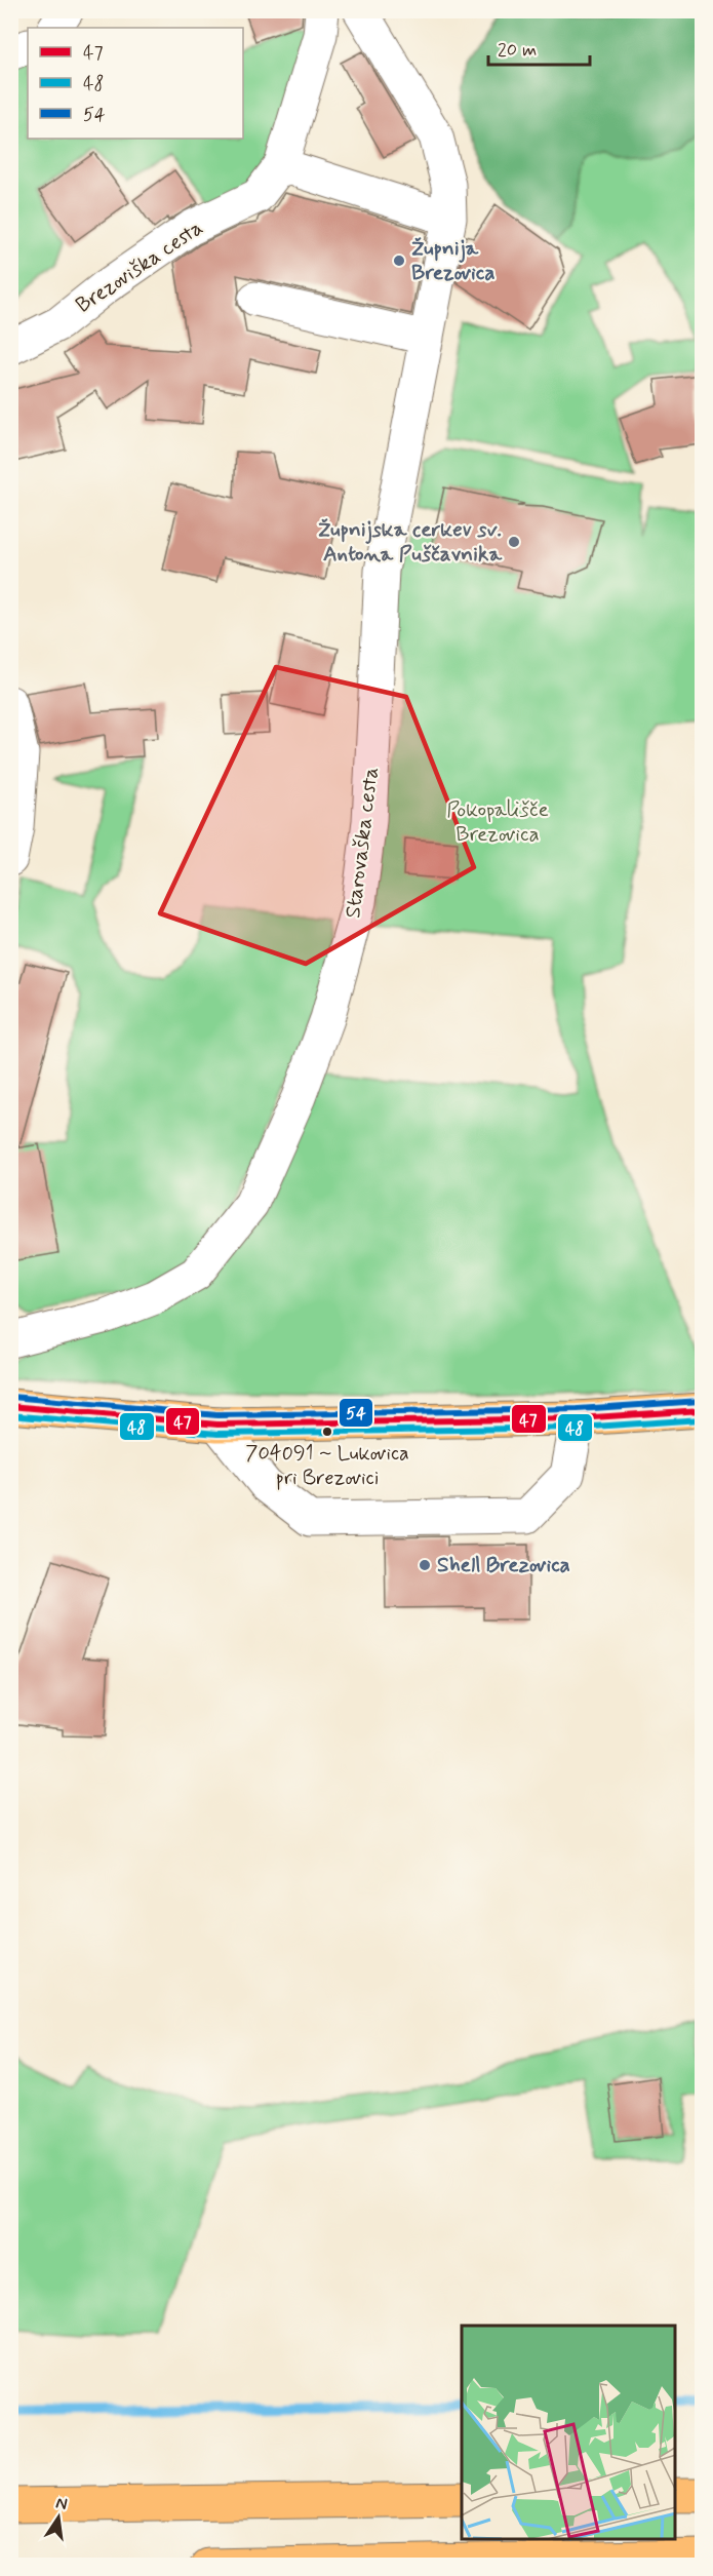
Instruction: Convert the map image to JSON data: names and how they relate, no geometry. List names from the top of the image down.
{
  "streets": {
    "street": ["Brezoviška cesta", "Starovaška cesta"]
  },
  "parks": ["Pokopališče Brezovica"],
  "places": [
    "Župnija Brezovica",
    "Župnijska cerkev sv. Antona Puščavnika",
    "704091 ~ Lukovica pri Brezovici",
    "Shell Brezovica"
  ],
  "lines": ["transit line 54", "transit line 47", "transit line 48"],
  "legend": ["47", "48", "54"],
  "scale_bar": "20 m",
  "north": "top"
}
